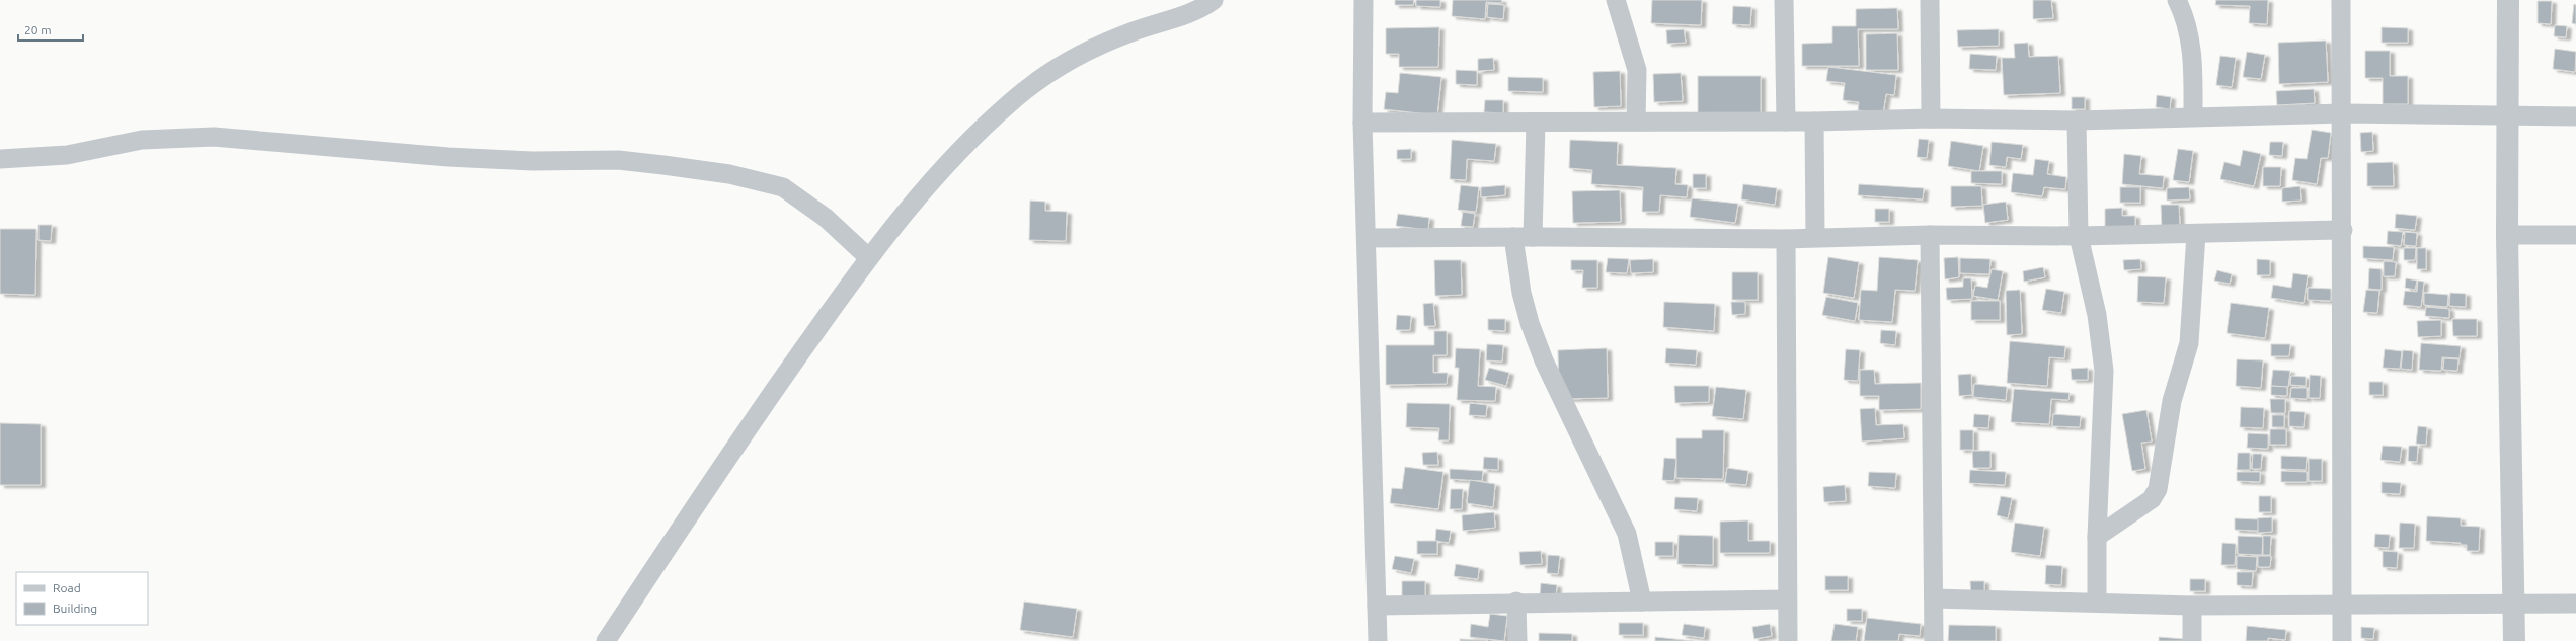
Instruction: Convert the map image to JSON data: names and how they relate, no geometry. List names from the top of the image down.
{
  "legend": ["Road", "Building"],
  "scale_bar": "20 m"
}
